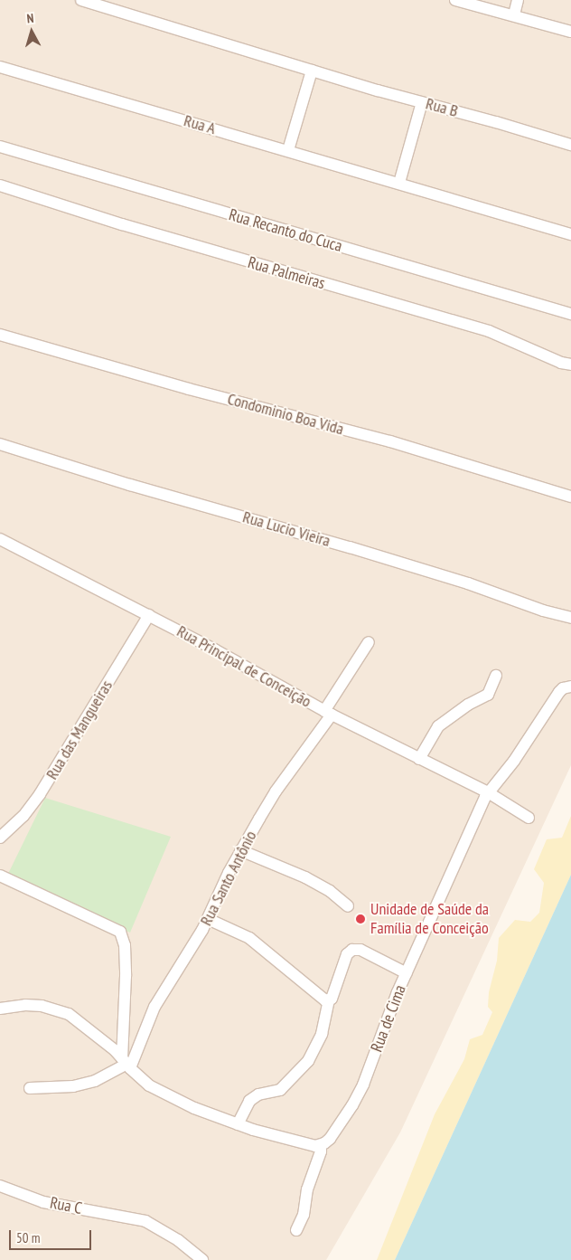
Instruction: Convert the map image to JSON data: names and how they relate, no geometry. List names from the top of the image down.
{
  "streets": {
    "street": [
      "Rua B",
      "Rua A",
      "Rua Recanto do Cuca",
      "Rua Palmeiras",
      "Condominio Boa Vida",
      "Rua Lucio Vieira",
      "Rua Principal de Conceição",
      "Rua das Mangueiras",
      "Rua Santo Antônio",
      "Rua de Cima",
      "Rua C"
    ]
  },
  "crossings": [
    ["Rua Principal de Conceição", "Rua das Mangueiras"],
    ["Rua Principal de Conceição", "Rua Santo Antônio"],
    ["Rua Principal de Conceição", "Rua de Cima"]
  ],
  "places": ["Unidade de Saúde da Família de Conceição"],
  "scale_bar": "50 m",
  "north": "top"
}
